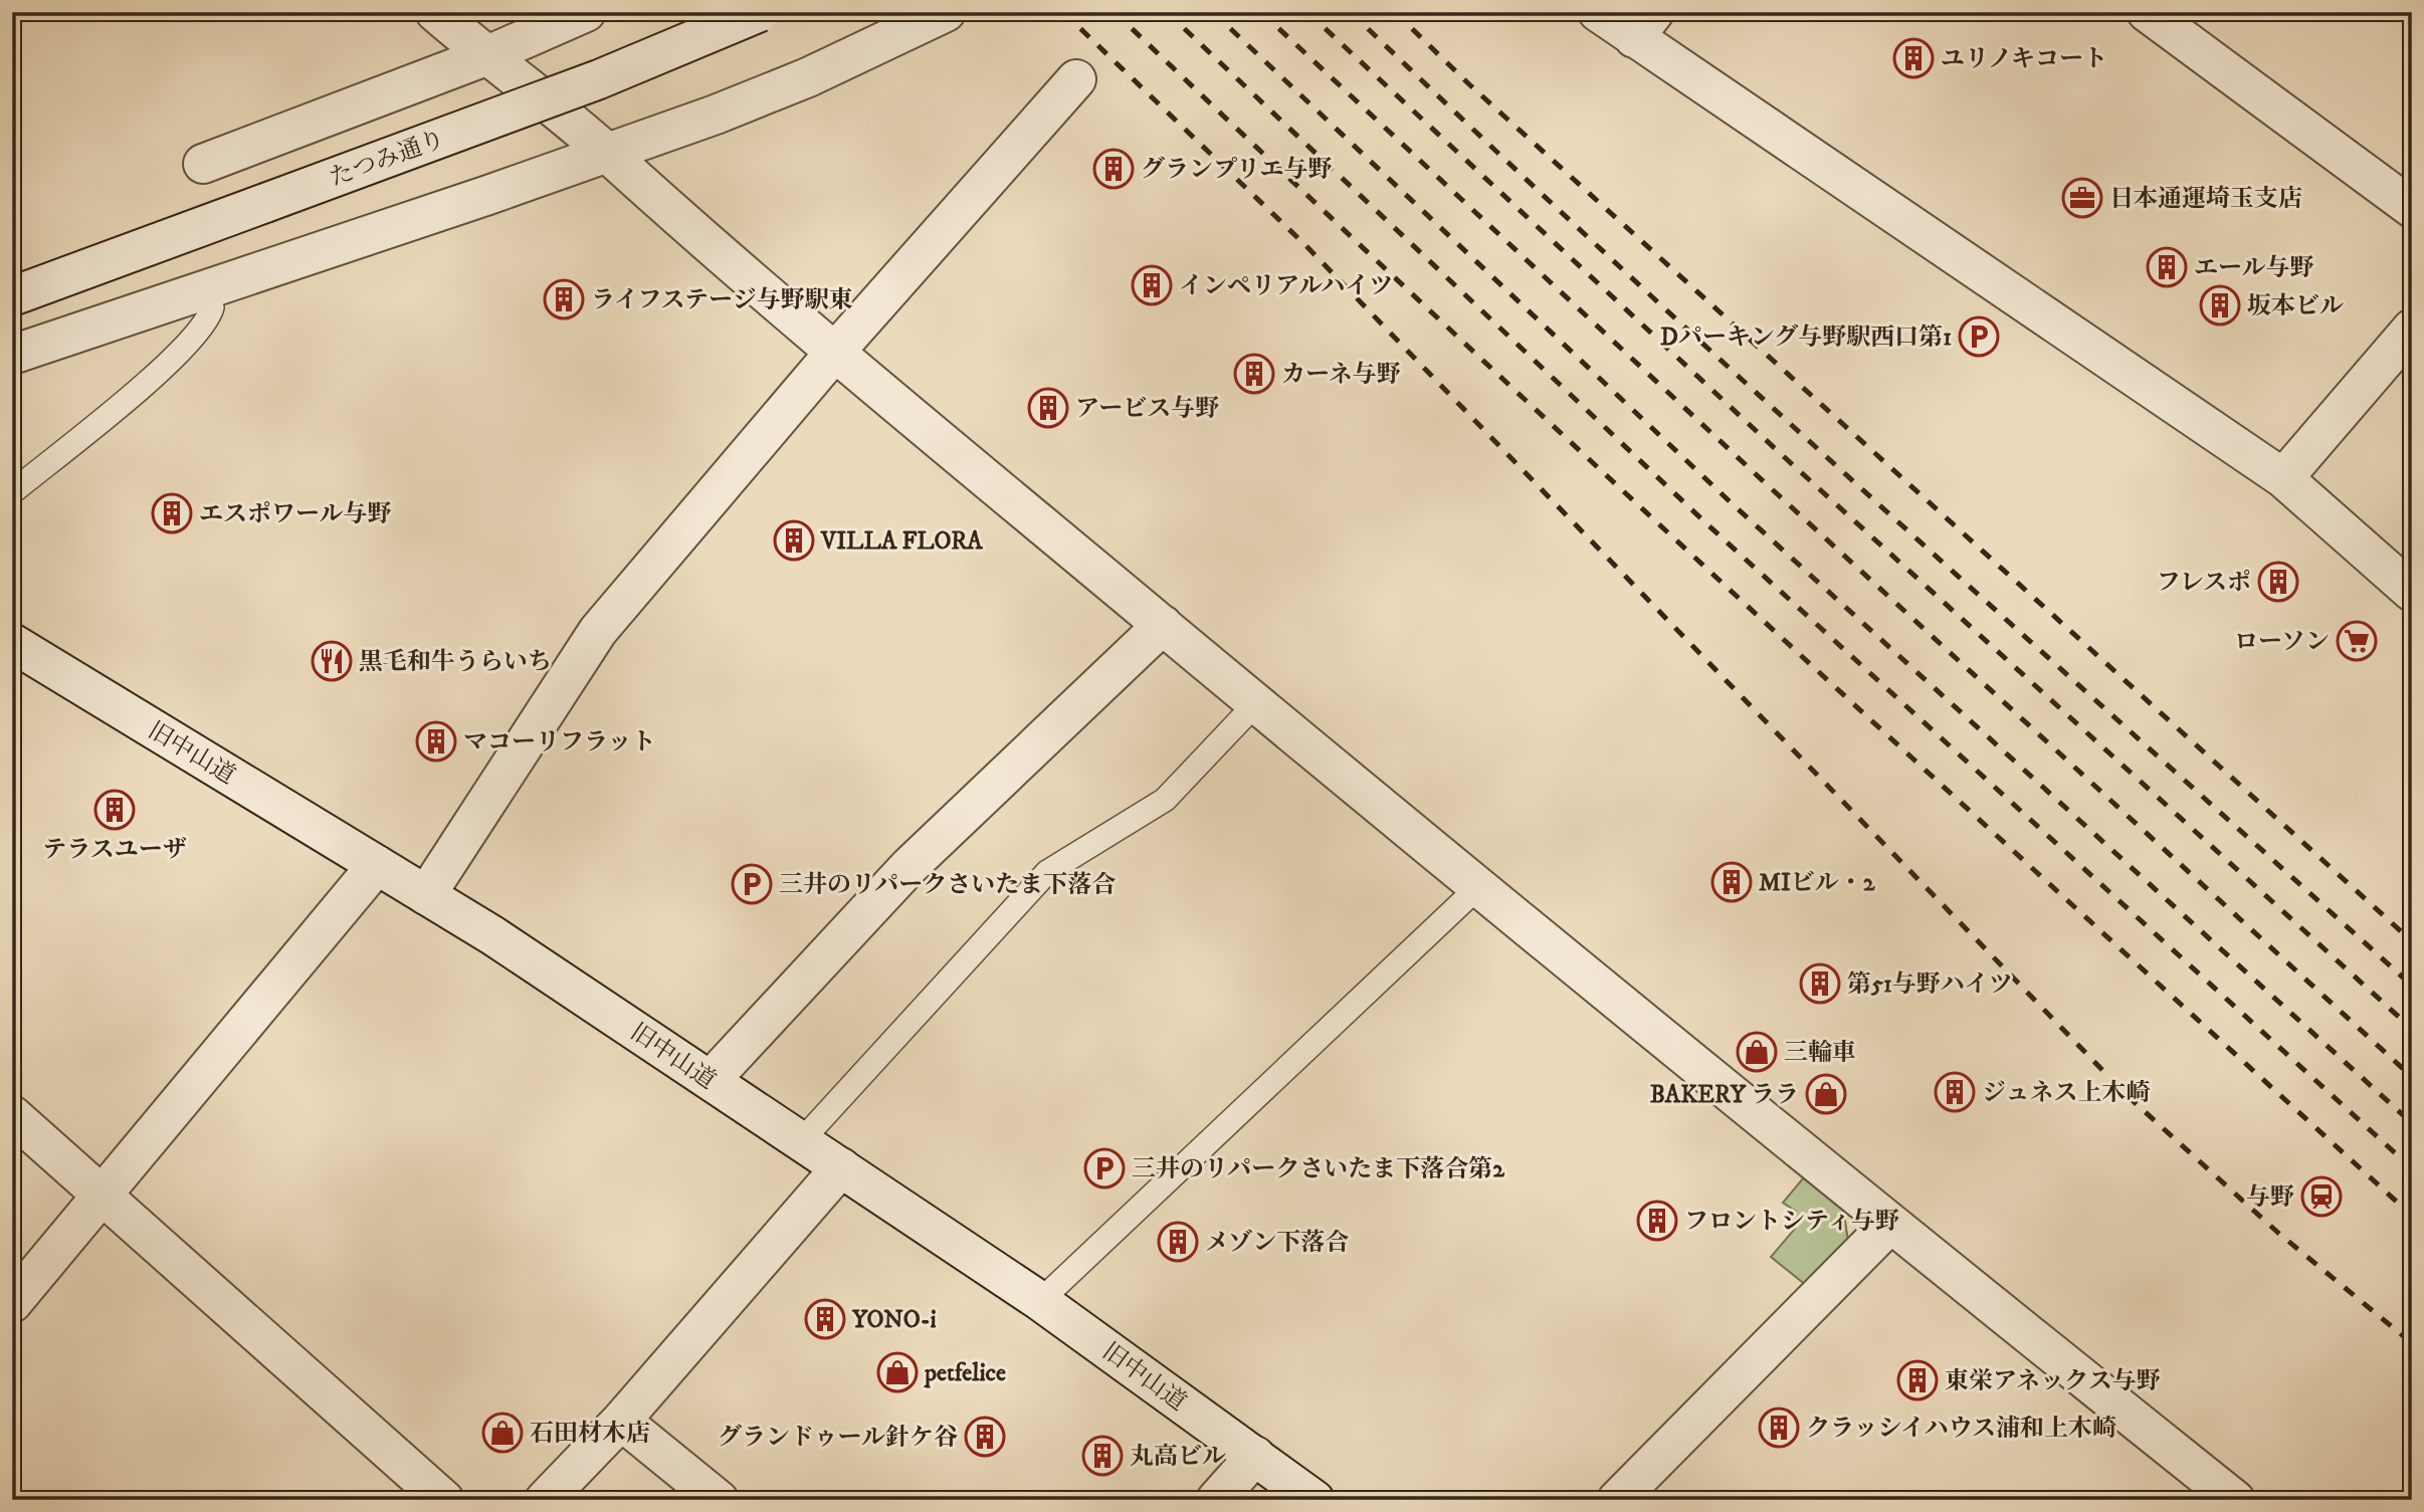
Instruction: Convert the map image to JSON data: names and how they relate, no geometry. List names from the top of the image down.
{
  "streets": {
    "street": ["たつみ通り", "旧中山道"]
  },
  "places": {
    "building": [
      "ユリノキコート",
      "グランプリエ与野",
      "エール与野",
      "インペリアルハイツ",
      "ライフステージ与野駅東",
      "坂本ビル",
      "カーネ与野",
      "アービス与野",
      "エスポワール与野",
      "VILLA FLORA",
      "フレスポ",
      "マコーリフラット",
      "テラスユーザ",
      "MIビル・2",
      "第51与野ハイツ",
      "ジュネス上木崎",
      "フロントシティ与野",
      "メゾン下落合",
      "YONO-i",
      "東栄アネックス与野",
      "クラッシイハウス浦和上木崎",
      "グランドゥール針ケ谷",
      "丸高ビル"
    ],
    "office": ["日本通運埼玉支店"],
    "parking": ["Dパーキング与野駅西口第1", "三井のリパークさいたま下落合", "三井のリパークさいたま下落合第2"],
    "supermarket": ["ローソン"],
    "restaurant": ["黒毛和牛うらいち"],
    "shop": [
      "三輪車",
      "BAKERY ララ",
      "petfelice",
      "石田材木店"
    ],
    "station": ["与野"]
  }
}
